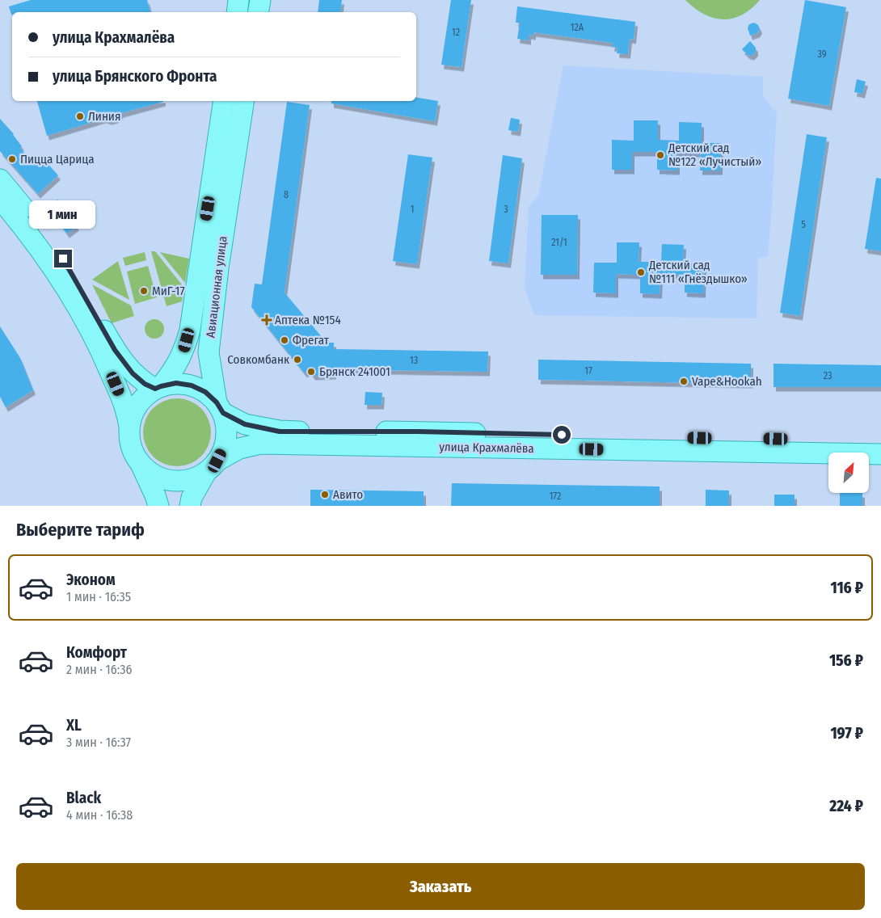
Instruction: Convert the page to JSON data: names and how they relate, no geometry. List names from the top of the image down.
{
  "streets": {
    "main road": ["Авиационная улица", "улица Крахмалёва"]
  },
  "crossings": [
    ["Авиационная улица", "улица Крахмалёва"]
  ],
  "places": {
    "other": [
      "Линия",
      "Детский сад №122 «Лучистый»",
      "Пицца Царица",
      "Детский сад №111 «Гнёздышко»",
      "МиГ-17",
      "Фрегат",
      "Совкомбанк",
      "Брянск 241001",
      "Vape&Hookah",
      "Авито"
    ],
    "health": ["Аптека №154"]
  },
  "house_numbers": [
    "12А",
    "12",
    "39",
    "8",
    "1",
    "3",
    "5",
    "21/1",
    "13",
    "17",
    "23",
    "172"
  ],
  "north": "top right",
  "page": {
    "banner": ["улица Крахмалёва", "улица Брянского Фронта"],
    "bubble": "1 мин",
    "heading": "Выберите тариф",
    "list": [
      {
        "name": "Эконом",
        "note": "1 мин · 16:35",
        "value": "116 ₽"
      },
      {
        "name": "Комфорт",
        "note": "2 мин · 16:36",
        "value": "156 ₽"
      },
      {
        "name": "XL",
        "note": "3 мин · 16:37",
        "value": "197 ₽"
      },
      {
        "name": "Black",
        "note": "4 мин · 16:38",
        "value": "224 ₽"
      }
    ],
    "buttons": "Заказать"
  }
}
